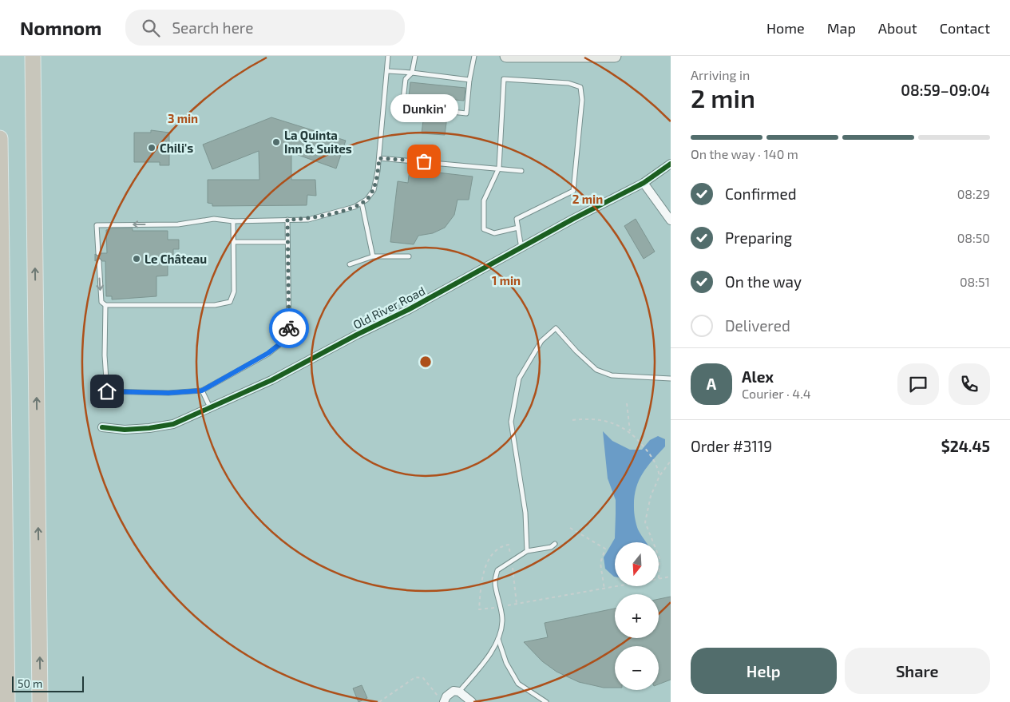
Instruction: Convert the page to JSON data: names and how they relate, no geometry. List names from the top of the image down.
{
  "streets": {
    "street": ["Old River Road"]
  },
  "places": [
    "La Quinta Inn & Suites",
    "Chili's",
    "Dunkin'",
    "Le Château"
  ],
  "scale_bar": "50 m",
  "north": "bottom",
  "page": {
    "header": "Nomnom",
    "search": "Search here",
    "nav": [
      "Home",
      "Map",
      "About",
      "Contact"
    ],
    "heading": ["2 min", "Arriving in", "08:59–09:04"],
    "panel": [
      "Alex",
      "Courier · 4.4",
      "Order #3119",
      "$24.45"
    ],
    "bubble": "Dunkin'",
    "bar": "On the way · 140 m",
    "list": [
      ["Confirmed", "08:29"],
      ["Preparing", "08:50"],
      ["On the way", "08:51"],
      "Delivered"
    ],
    "round": "A",
    "map_buttons": ["+", "−"],
    "buttons": ["Help", "Share"],
    "scale": "50 m"
  },
  "rings": ["3 min", "2 min", "1 min"]
}
